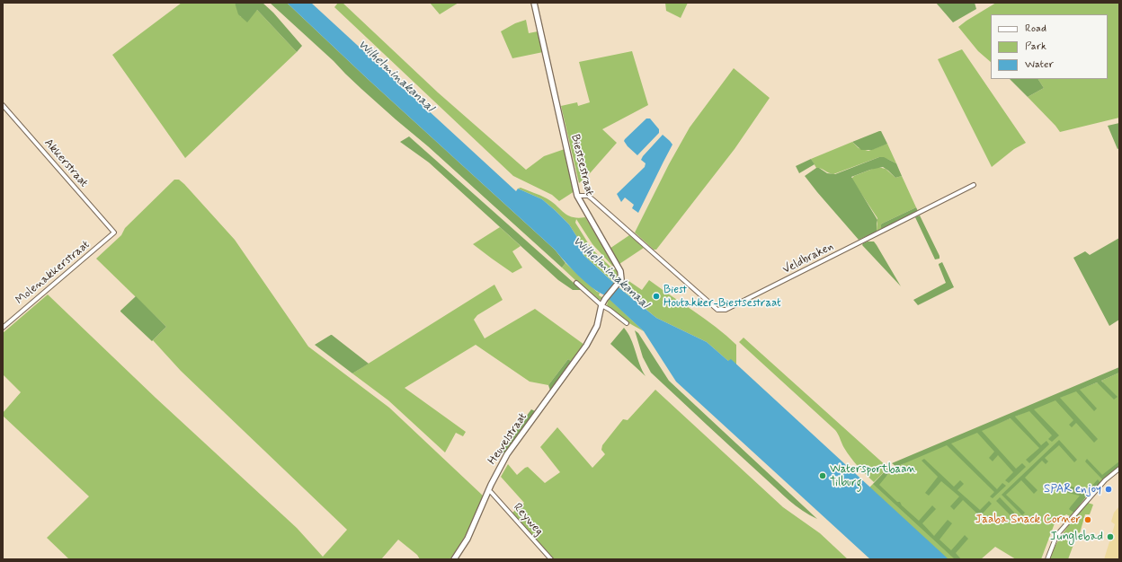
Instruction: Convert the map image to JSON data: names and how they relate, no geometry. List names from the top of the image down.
{
  "streets": {
    "street": [
      "Akkerstraat",
      "Biestsestraat",
      "Veldbraken",
      "Molenakkerstraat",
      "Heuvelstraat",
      "Reyweg"
    ]
  },
  "crossings": [
    ["Akkerstraat", "Molenakkerstraat"],
    ["Biestsestraat", "Veldbraken"],
    ["Biestsestraat", "Heuvelstraat"]
  ],
  "water": ["Wilhelminakanaal"],
  "places": [
    "Biest Houtakker-Biestsestraat",
    "Watersportbaan Tilburg",
    "SPAR enjoy",
    "Jaaba Snack Corner",
    "Junglebad"
  ],
  "legend": ["Road", "Park", "Water"]
}
